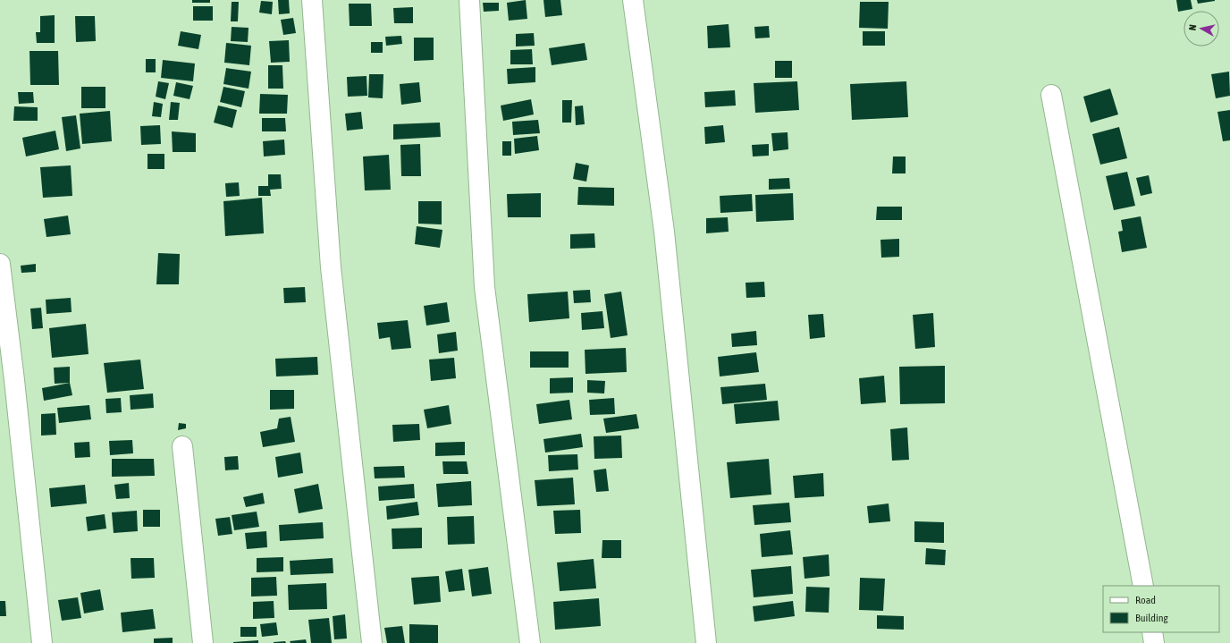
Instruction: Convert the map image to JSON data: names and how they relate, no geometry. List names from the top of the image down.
{
  "legend": ["Road", "Building"],
  "north": "left"
}
